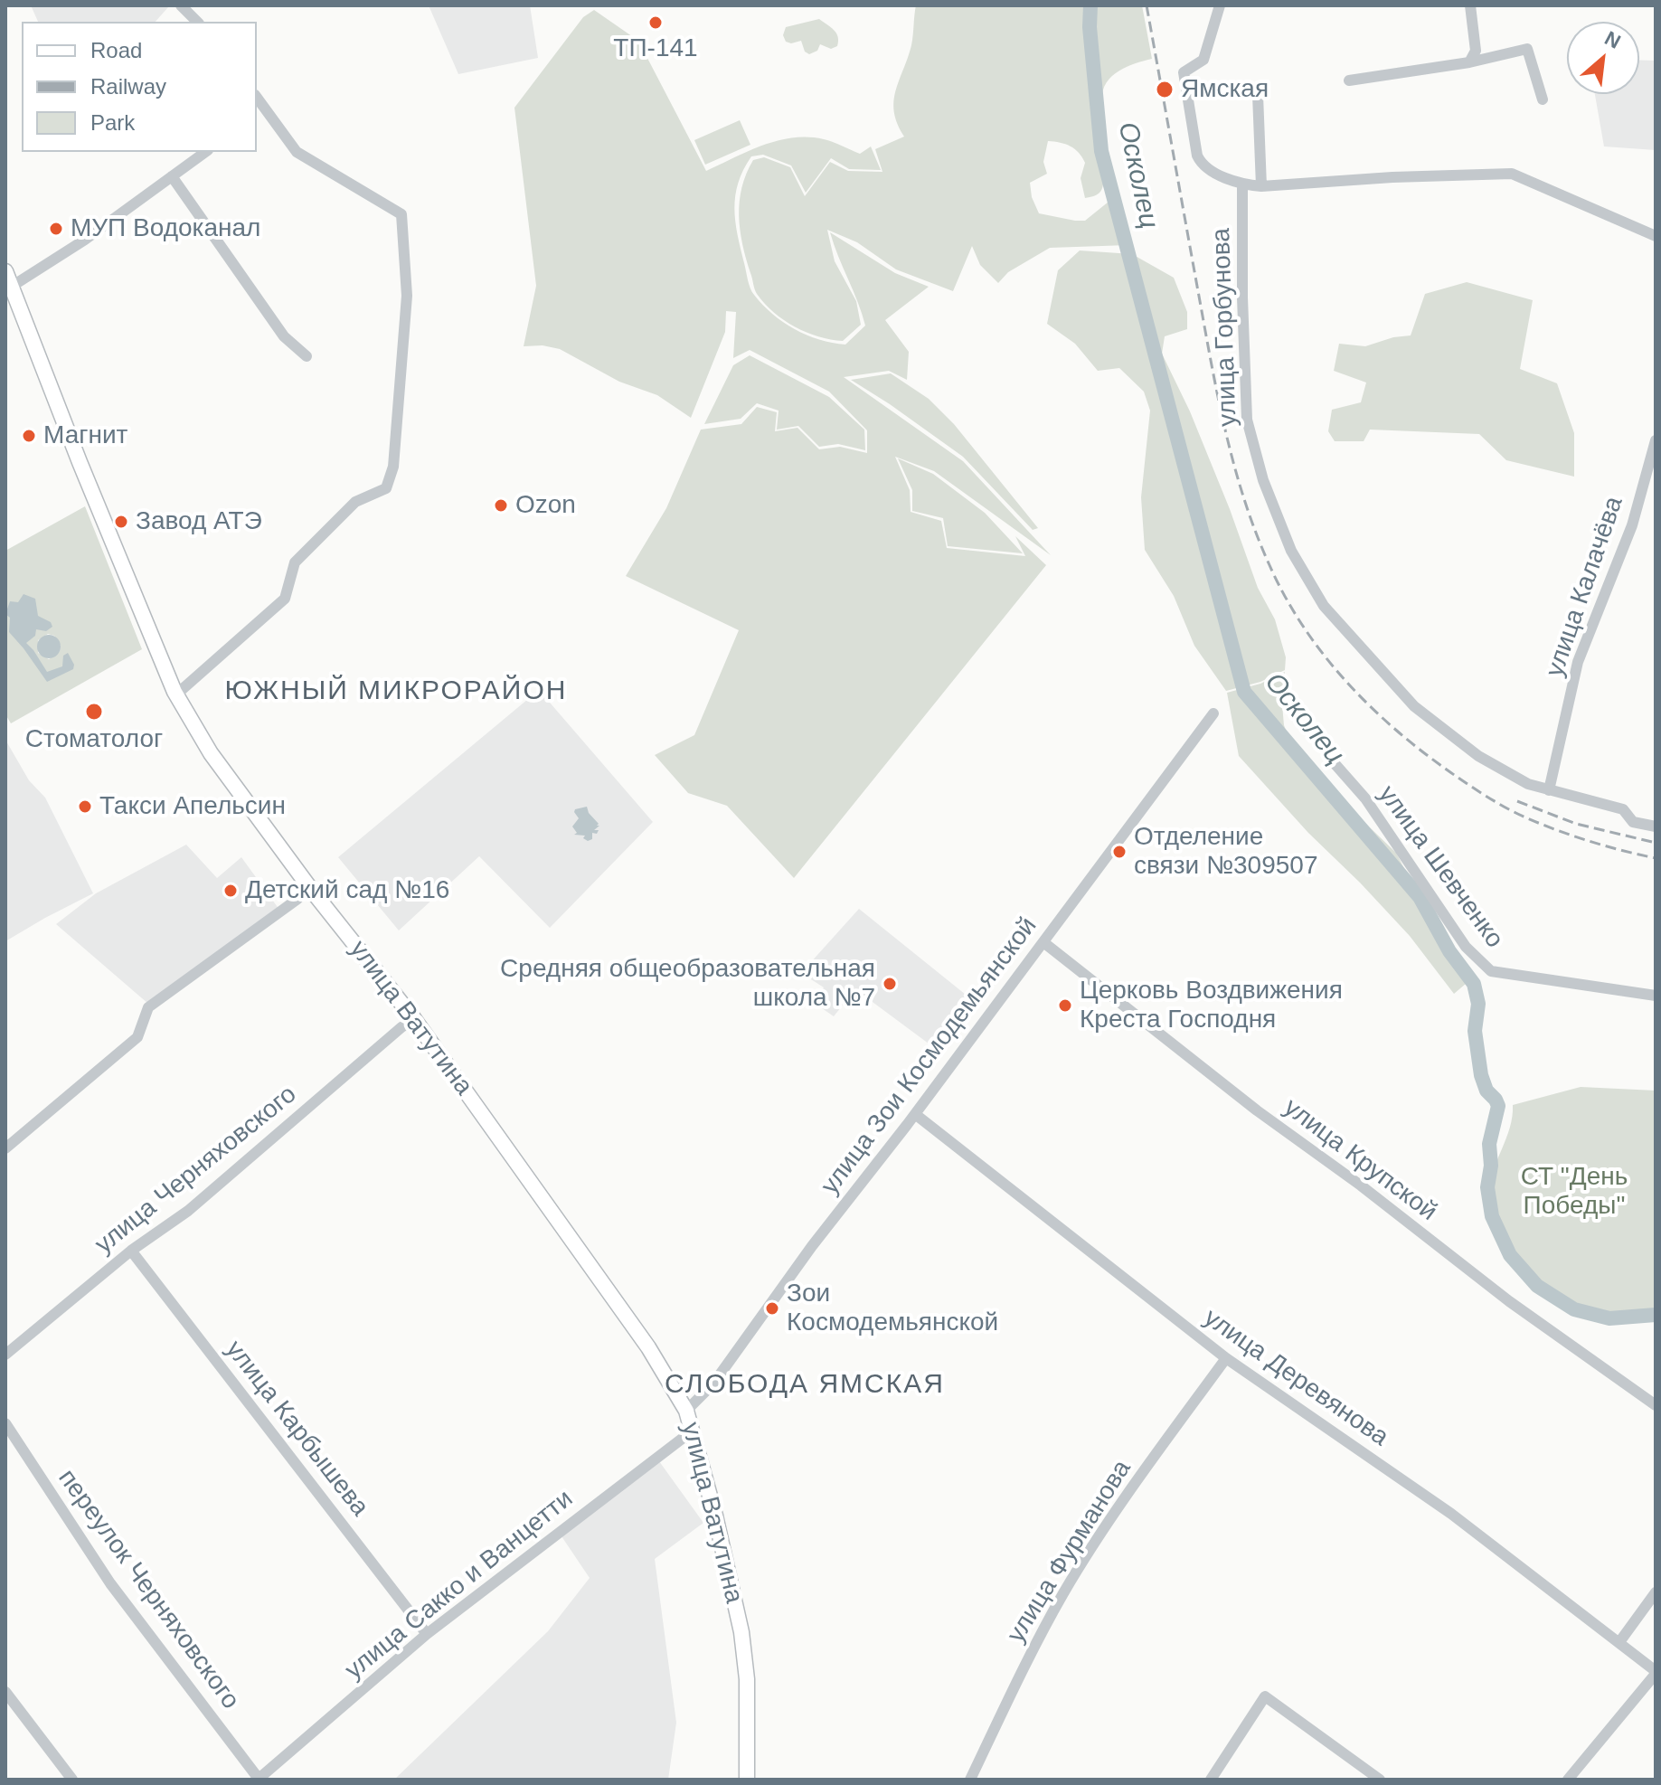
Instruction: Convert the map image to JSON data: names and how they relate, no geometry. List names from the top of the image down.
{
  "streets": {
    "main road": ["улица Ватутина"],
    "street": [
      "улица Горбунова",
      "улица Калачёва",
      "улица Шевченко",
      "улица Зои Космодемьянской",
      "улица Крупской",
      "улица Черняховского",
      "улица Деревянова",
      "улица Карбышева",
      "улица Фурманова",
      "улица Сакко и Ванцетти",
      "переулок Черняховского"
    ]
  },
  "crossings": [
    ["улица Горбунова", "улица Калачёва"],
    ["улица Ватутина", "улица Зои Космодемьянской"],
    ["улица Ватутина", "улица Черняховского"],
    ["улица Ватутина", "улица Сакко и Ванцетти"],
    ["улица Зои Космодемьянской", "улица Крупской"],
    ["улица Зои Космодемьянской", "улица Деревянова"],
    ["улица Черняховского", "улица Карбышева"],
    ["улица Деревянова", "улица Фурманова"],
    ["улица Карбышева", "улица Сакко и Ванцетти"],
    ["улица Сакко и Ванцетти", "переулок Черняховского"]
  ],
  "districts": ["ЮЖНЫЙ МИКРОРАЙОН", "СЛОБОДА ЯМСКАЯ"],
  "water": ["Осколец"],
  "parks": ["СТ \"День Победы\""],
  "places": [
    "ТП-141",
    "Ямская",
    "МУП Водоканал",
    "Магнит",
    "Ozon",
    "Завод АТЭ",
    "Стоматолог",
    "Такси Апельсин",
    "Отделение связи №309507",
    "Детский сад №16",
    "Средняя общеобразовательная школа №7",
    "Церковь Воздвижения Креста Господня",
    "Зои Космодемьянской"
  ],
  "legend": ["Road", "Railway", "Park"],
  "north": "top right"
}
